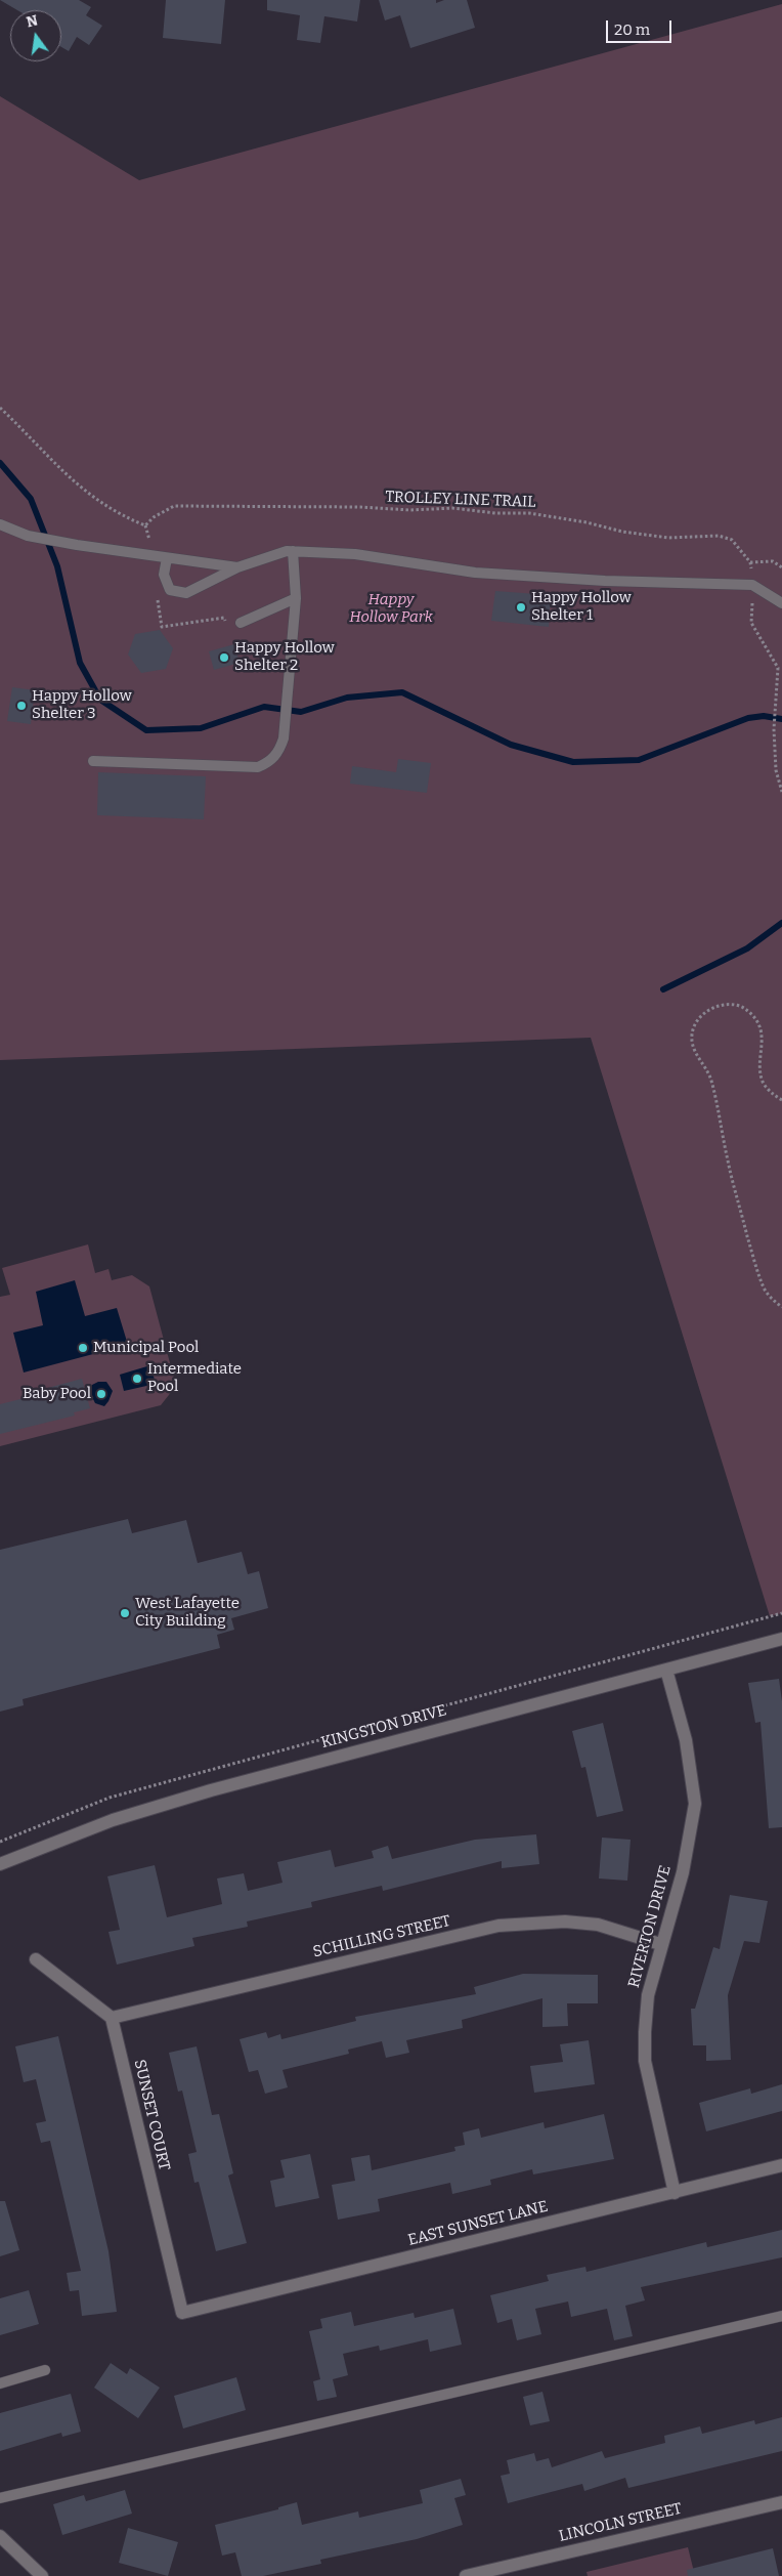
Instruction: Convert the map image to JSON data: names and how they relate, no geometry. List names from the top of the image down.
{
  "streets": {
    "street": [
      "KINGSTON DRIVE",
      "RIVERTON DRIVE",
      "SCHILLING STREET",
      "SUNSET COURT",
      "EAST SUNSET LANE",
      "LINCOLN STREET"
    ],
    "path": ["TROLLEY LINE TRAIL"]
  },
  "crossings": [
    ["KINGSTON DRIVE", "RIVERTON DRIVE"],
    ["RIVERTON DRIVE", "SCHILLING STREET"],
    ["RIVERTON DRIVE", "EAST SUNSET LANE"],
    ["SCHILLING STREET", "SUNSET COURT"],
    ["SUNSET COURT", "EAST SUNSET LANE"]
  ],
  "parks": ["Happy Hollow Park"],
  "places": [
    "Happy Hollow Shelter 1",
    "Happy Hollow Shelter 2",
    "Happy Hollow Shelter 3",
    "Municipal Pool",
    "Intermediate Pool",
    "Baby Pool",
    "West Lafayette City Building"
  ],
  "scale_bar": "20 m",
  "north": "top"
}
